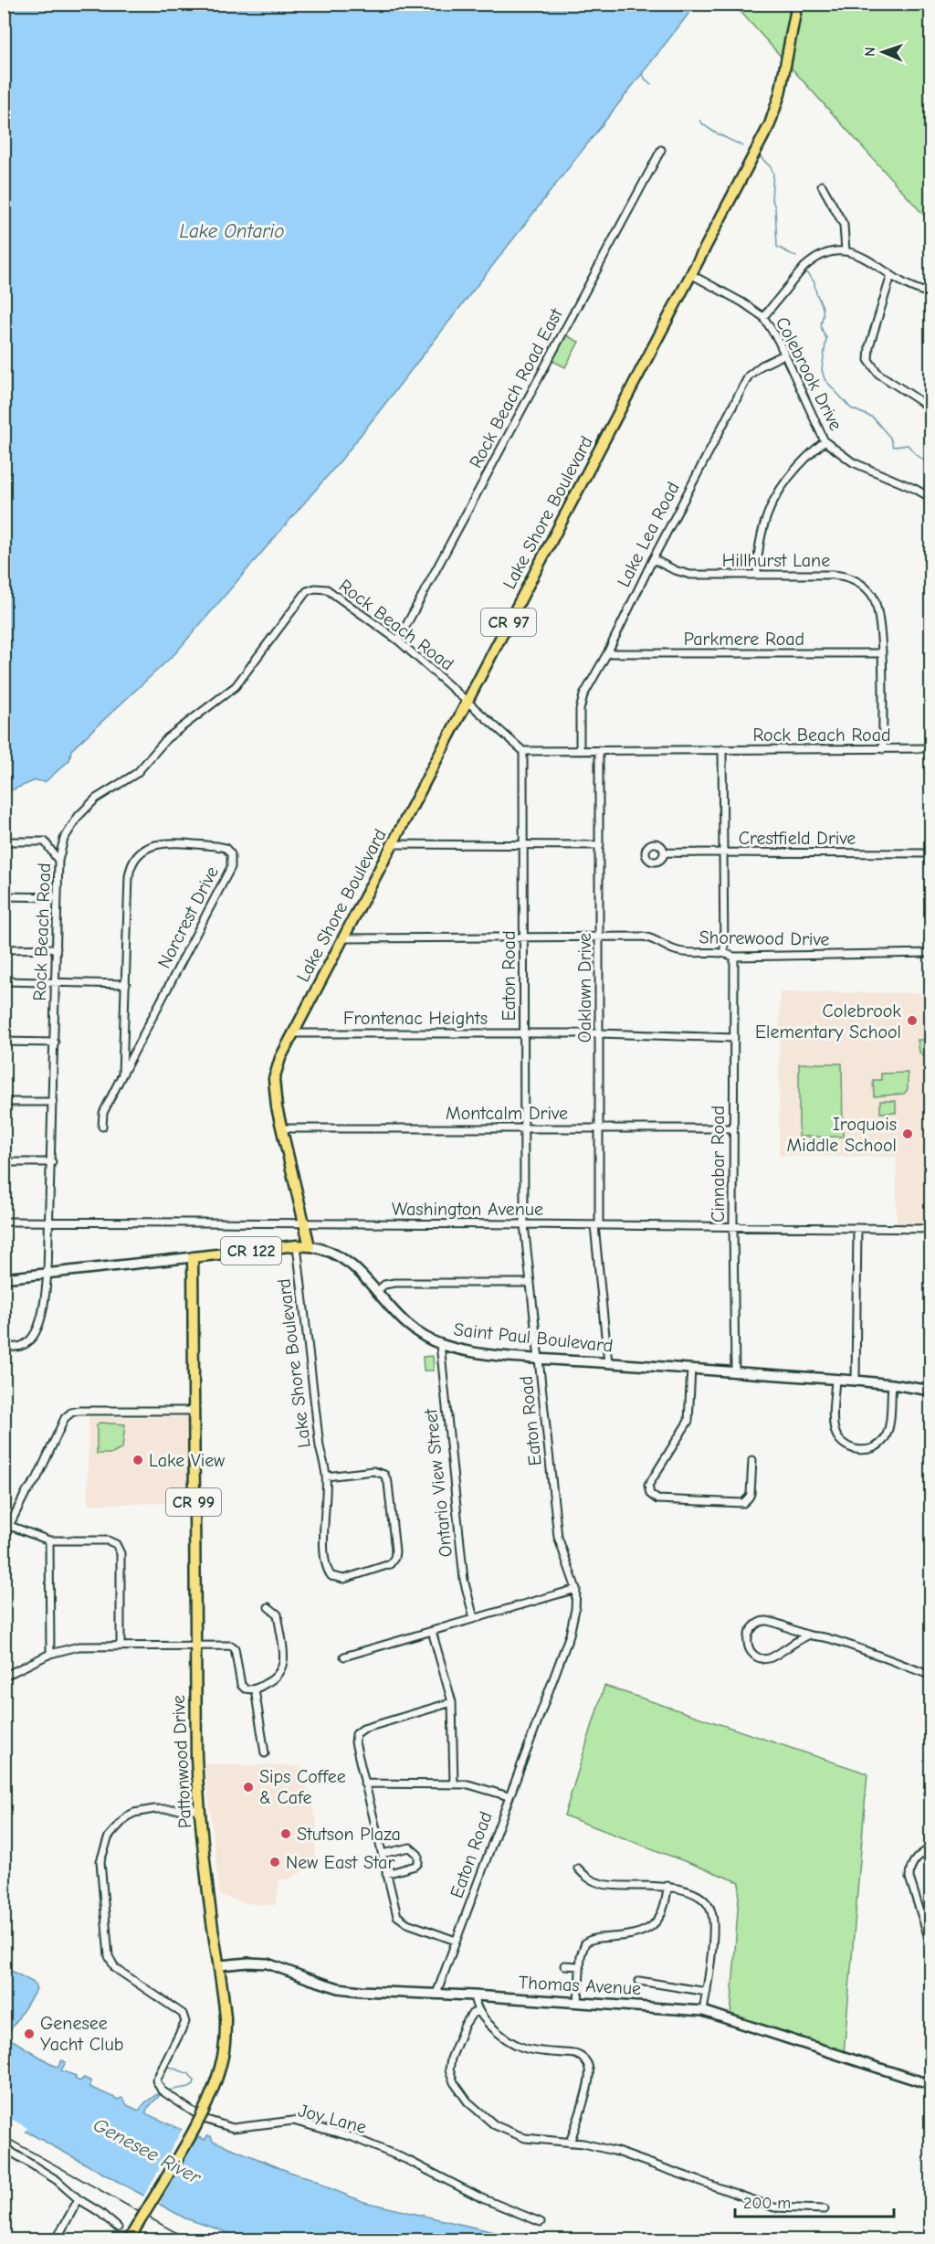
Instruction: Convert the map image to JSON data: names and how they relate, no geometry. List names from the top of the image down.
{
  "streets": {
    "main road": [
      "Lake Shore Boulevard",
      "CR 97",
      "CR 122",
      "Saint Paul Boulevard",
      "CR 99",
      "Pattonwood Drive"
    ],
    "street": [
      "Colebrook Drive",
      "Rock Beach Road East",
      "Lake Lea Road",
      "Hillhurst Lane",
      "Rock Beach Road",
      "Parkmere Road",
      "Crestfield Drive",
      "Norcrest Drive",
      "Shorewood Drive",
      "Eaton Road",
      "Oaklawn Drive",
      "Frontenac Heights",
      "Montcalm Drive",
      "Cinnabar Road",
      "Washington Avenue",
      "Ontario View Street",
      "Thomas Avenue",
      "Joy Lane"
    ]
  },
  "crossings": [
    ["Colebrook Drive", "Lake Shore Boulevard"],
    ["Colebrook Drive", "Lake Lea Road"],
    ["Rock Beach Road East", "Rock Beach Road"],
    ["Lake Shore Boulevard", "Rock Beach Road"],
    ["Lake Shore Boulevard", "Shorewood Drive"],
    ["Lake Shore Boulevard", "Frontenac Heights"],
    ["Lake Shore Boulevard", "Montcalm Drive"],
    ["Lake Shore Boulevard", "Washington Avenue"],
    ["Lake Shore Boulevard", "Saint Paul Boulevard"],
    ["Lake Lea Road", "Hillhurst Lane"],
    ["Lake Lea Road", "Rock Beach Road"],
    ["Lake Lea Road", "Parkmere Road"],
    ["Hillhurst Lane", "Rock Beach Road"],
    ["Hillhurst Lane", "Parkmere Road"],
    ["Rock Beach Road", "Eaton Road"],
    ["Rock Beach Road", "Oaklawn Drive"],
    ["Rock Beach Road", "Washington Avenue"],
    ["Rock Beach Road", "Saint Paul Boulevard"],
    ["Shorewood Drive", "Eaton Road"],
    ["Shorewood Drive", "Oaklawn Drive"],
    ["Shorewood Drive", "Cinnabar Road"],
    ["Eaton Road", "Frontenac Heights"],
    ["Eaton Road", "Montcalm Drive"],
    ["Eaton Road", "Washington Avenue"],
    ["Eaton Road", "Saint Paul Boulevard"],
    ["Eaton Road", "Thomas Avenue"],
    ["Oaklawn Drive", "Frontenac Heights"],
    ["Oaklawn Drive", "Montcalm Drive"],
    ["Oaklawn Drive", "Washington Avenue"],
    ["Oaklawn Drive", "Saint Paul Boulevard"],
    ["Frontenac Heights", "Cinnabar Road"],
    ["Montcalm Drive", "Cinnabar Road"],
    ["Cinnabar Road", "Washington Avenue"],
    ["Cinnabar Road", "Saint Paul Boulevard"],
    ["Saint Paul Boulevard", "Ontario View Street"],
    ["Saint Paul Boulevard", "Pattonwood Drive"],
    ["Pattonwood Drive", "Thomas Avenue"],
    ["Pattonwood Drive", "Joy Lane"]
  ],
  "water": ["Lake Ontario", "Genesee River"],
  "places": [
    "Colebrook Elementary School",
    "Iroquois Middle School",
    "Lake View",
    "Sips Coffee & Cafe",
    "Stutson Plaza",
    "New East Star",
    "Genesee Yacht Club"
  ],
  "scale_bar": "200 m",
  "north": "left"
}
